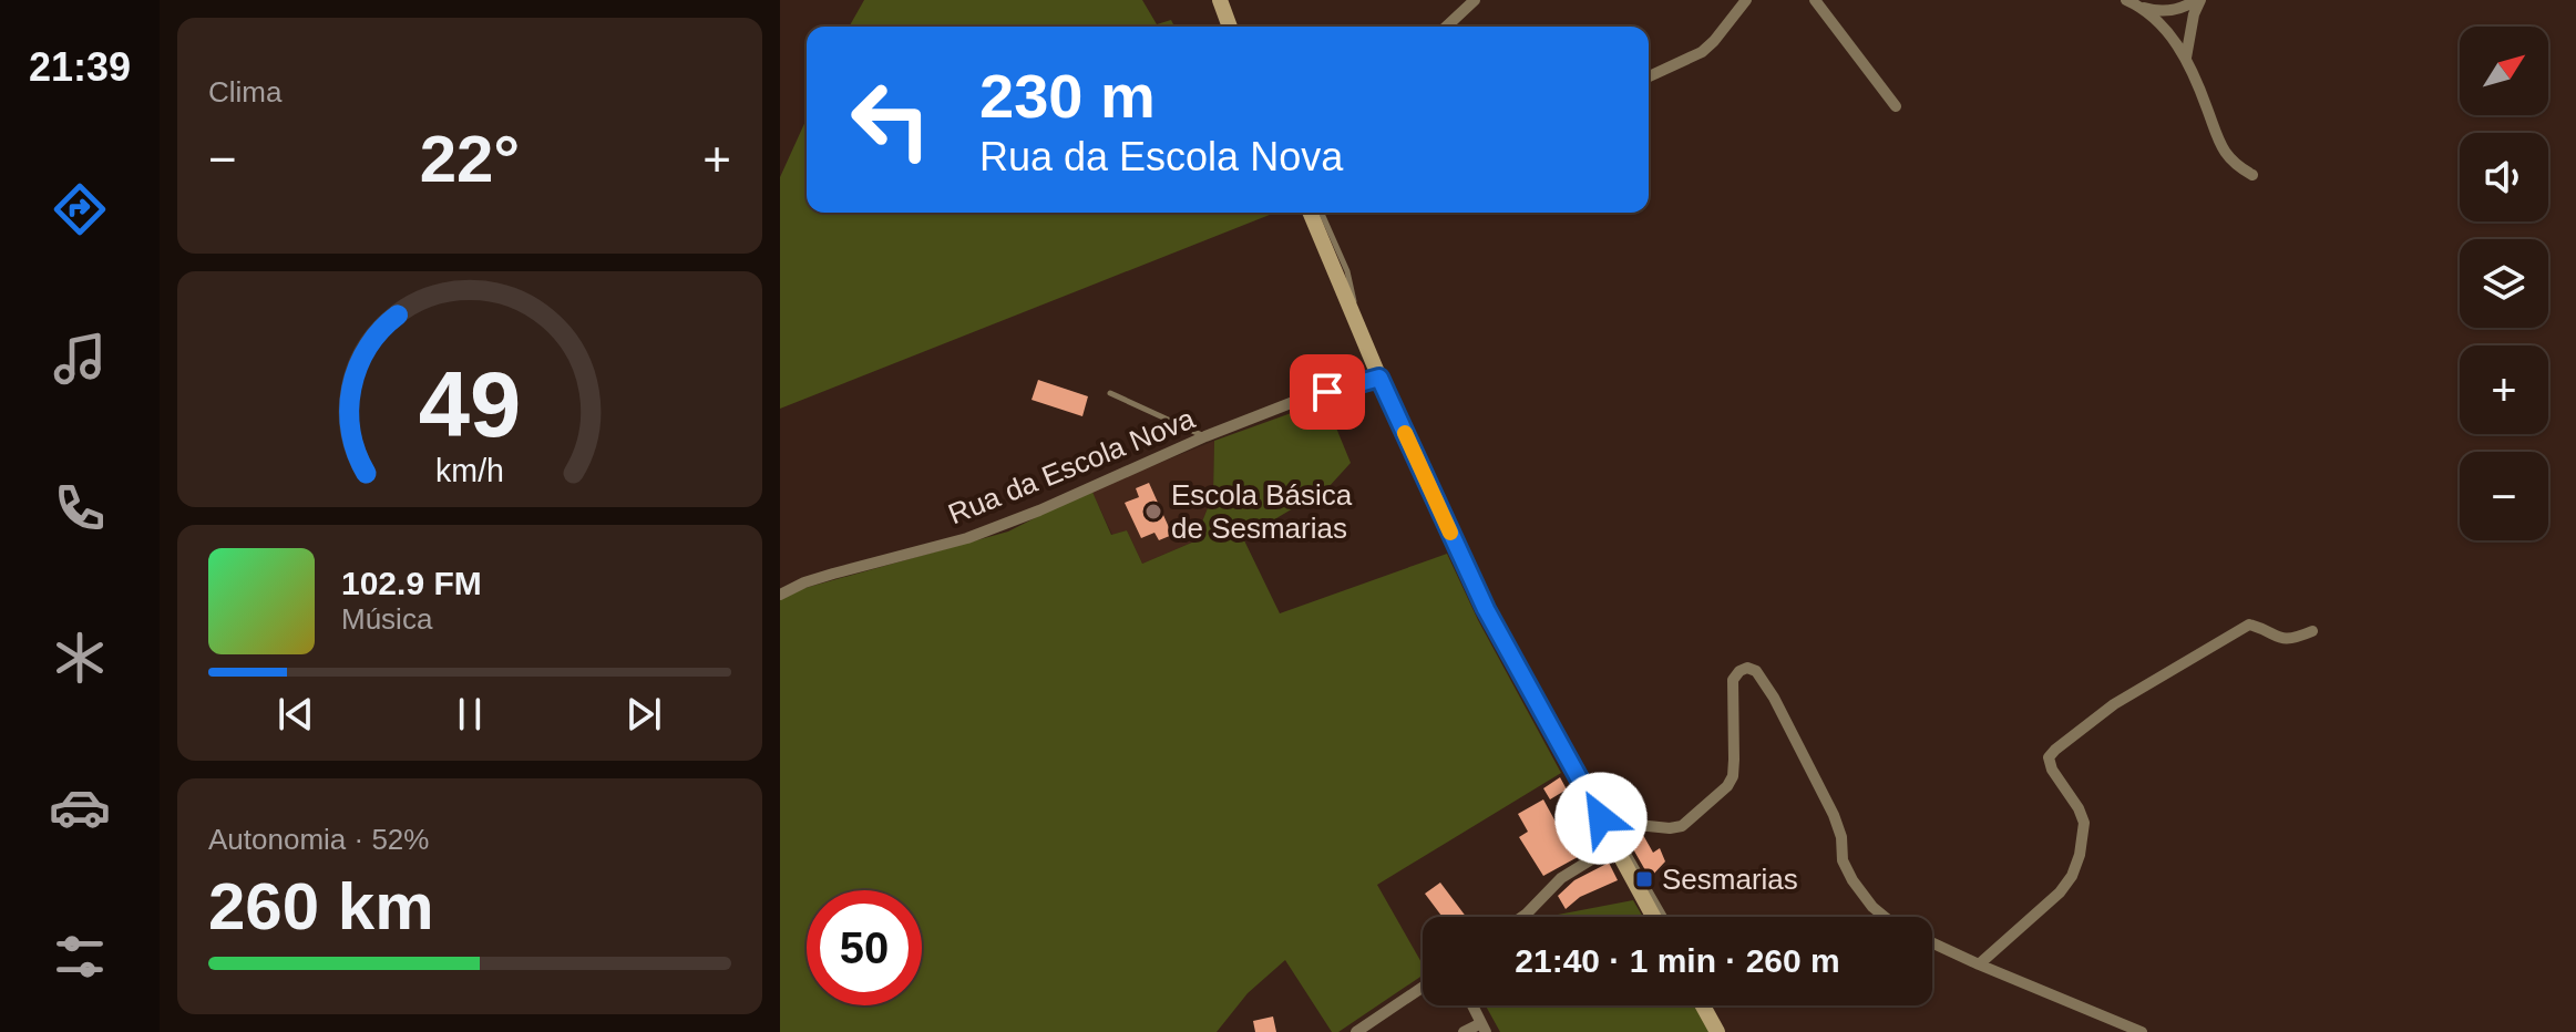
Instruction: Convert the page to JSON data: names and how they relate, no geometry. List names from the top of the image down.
{
  "streets": {
    "street": ["Rua da Escola Nova"]
  },
  "places": {
    "other": ["Escola Básica de Sesmarias"],
    "transit": ["Sesmarias"]
  },
  "north": "top right",
  "page": {
    "tabs": "21:39",
    "tile": [
      "Clima",
      ["Autonomia · 52%", "260 km"]
    ],
    "map_buttons": ["+", "−"],
    "turn": ["230 m", "Rua da Escola Nova"],
    "heat": ["−", "22°", "+"],
    "song": ["102.9 FM", "Música"],
    "limit": "50",
    "trip": "21:40 · 1 min · 260 m",
    "gauge": ["49", "km/h"]
  }
}
